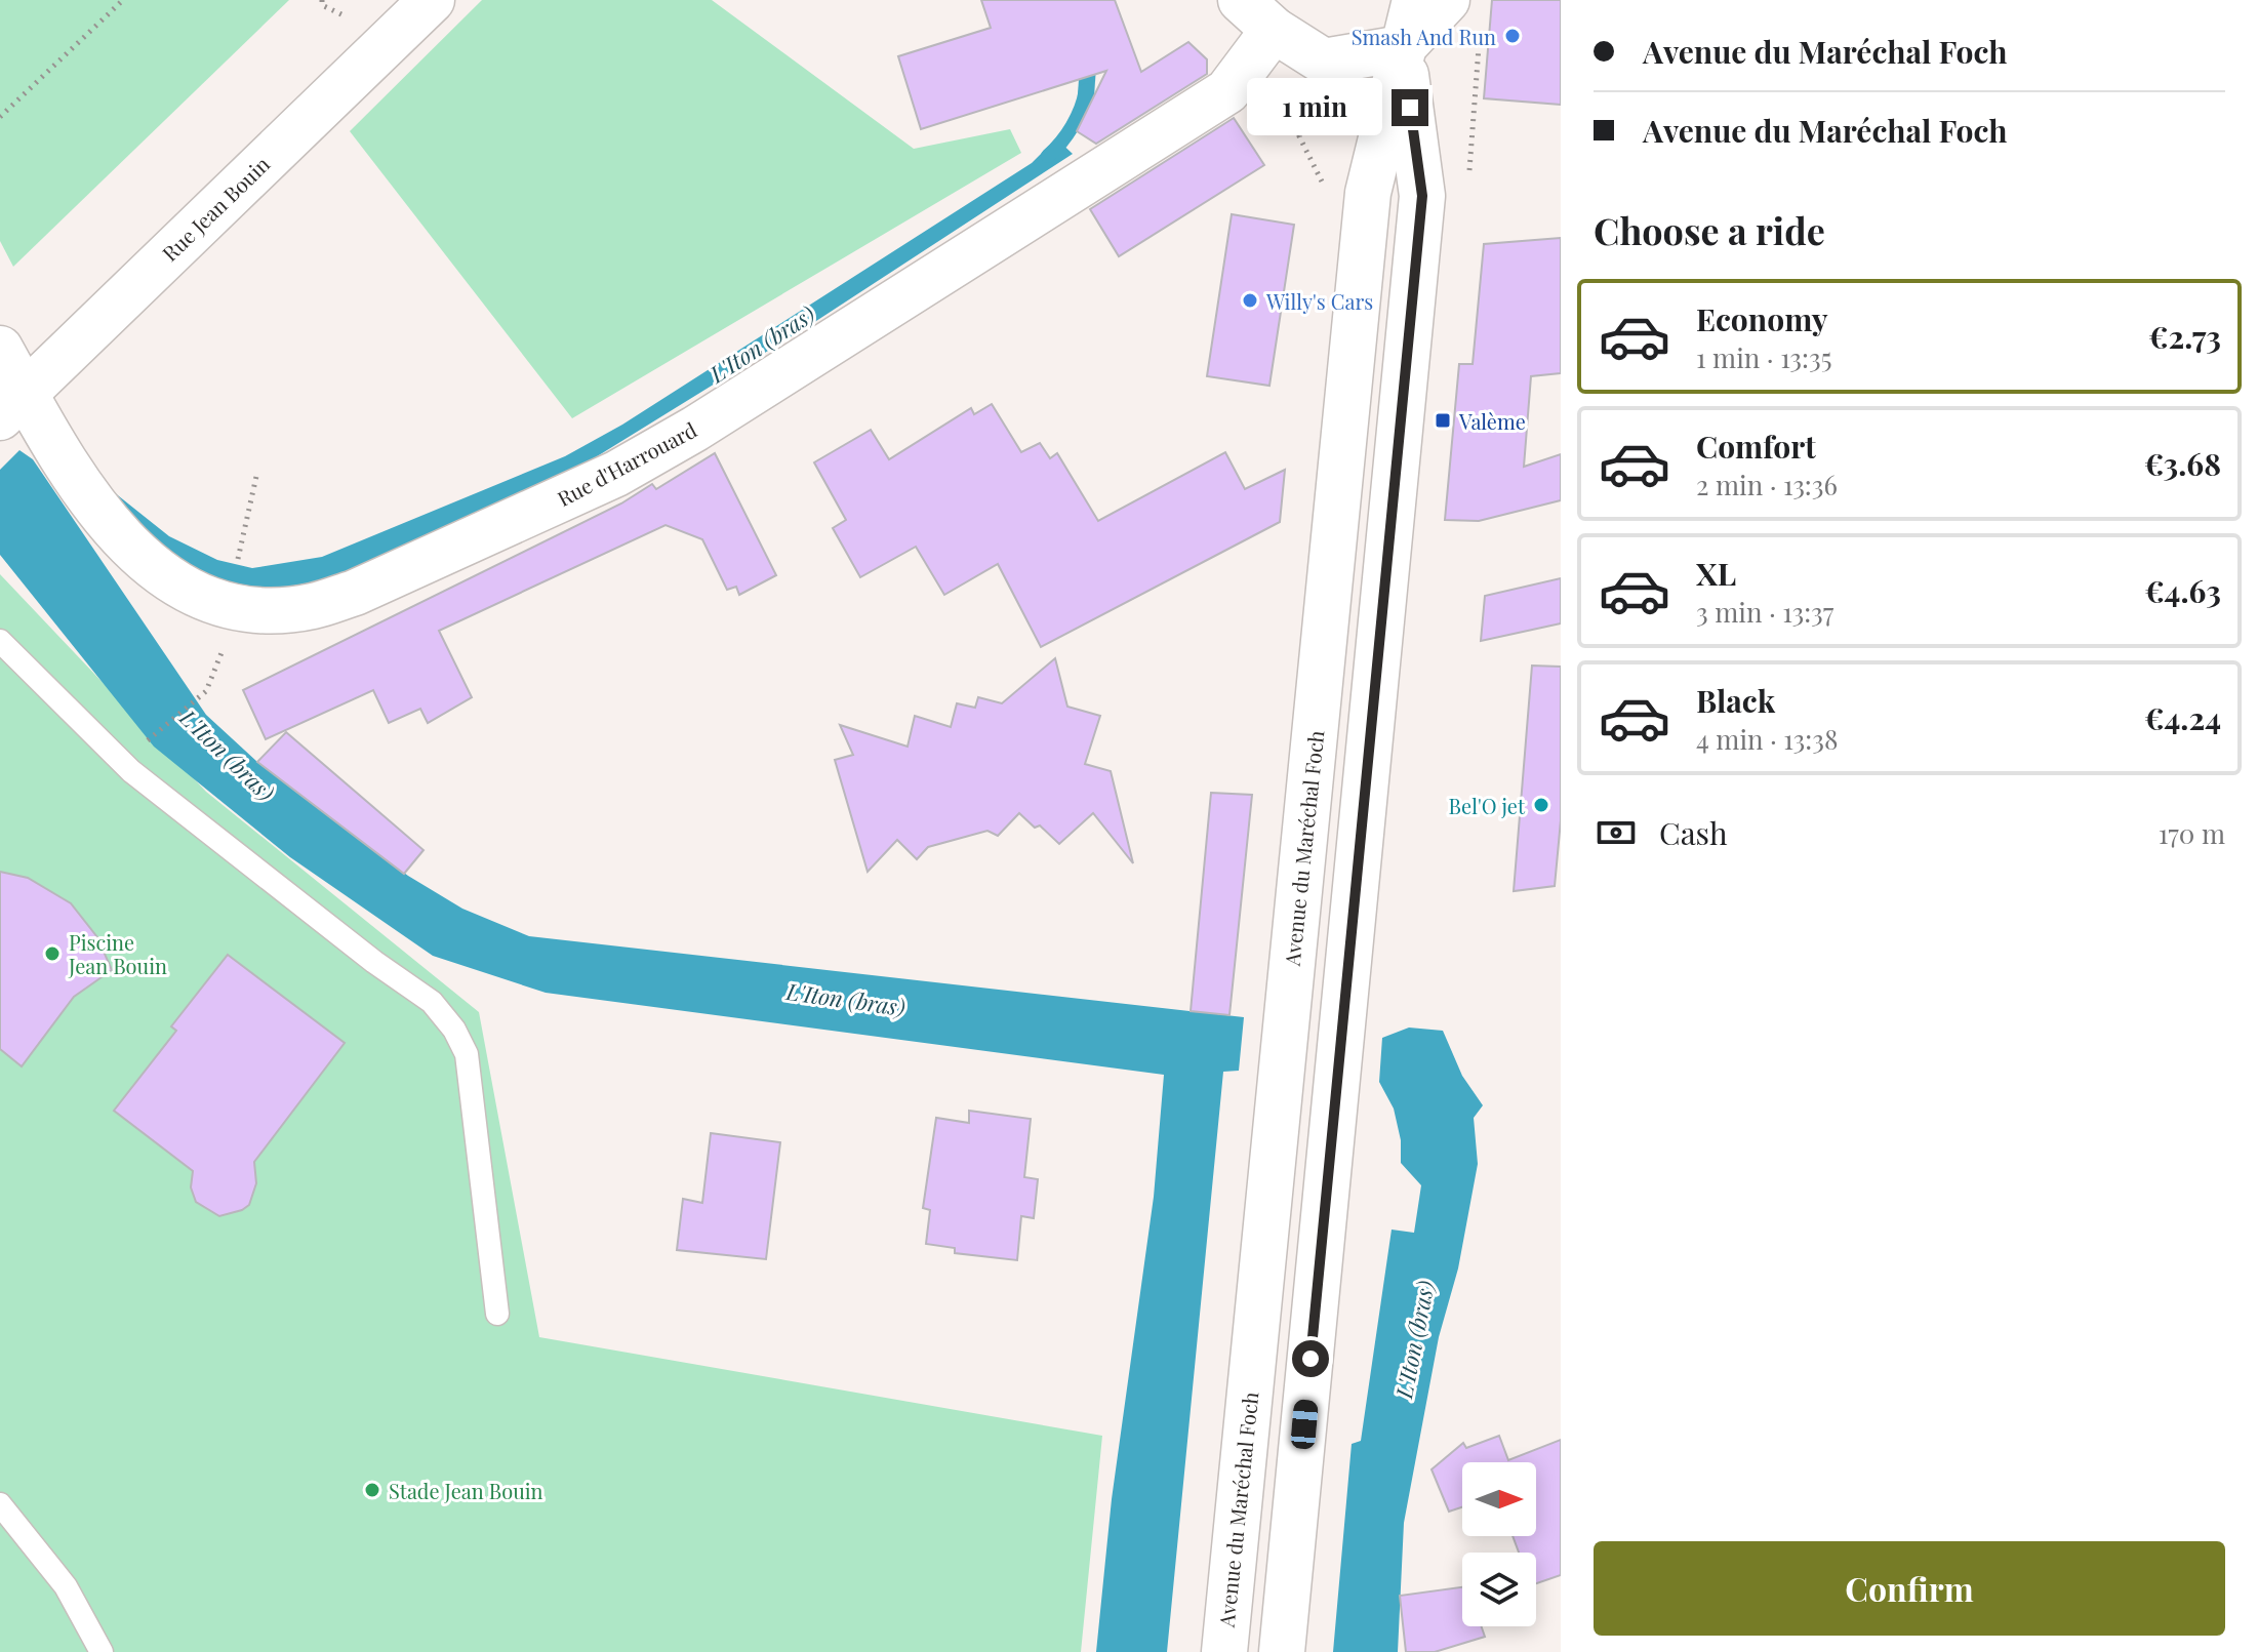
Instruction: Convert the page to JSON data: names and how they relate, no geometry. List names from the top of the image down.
{
  "streets": {
    "main road": ["Rue Jean Bouin", "Rue d'Harrouard", "Avenue du Maréchal Foch"]
  },
  "crossings": [
    ["Rue Jean Bouin", "Rue d'Harrouard"]
  ],
  "water": ["L'Iton (bras)"],
  "places": {
    "other": [
      "Smash And Run",
      "Willy's Cars",
      "Bel'O jet",
      "Piscine Jean Bouin",
      "Stade Jean Bouin"
    ],
    "transit": ["Valème"]
  },
  "north": "right",
  "page": {
    "banner": ["Avenue du Maréchal Foch", "Avenue du Maréchal Foch"],
    "bubble": "1 min",
    "heading": "Choose a ride",
    "list": [
      {
        "name": "Economy",
        "note": "1 min · 13:35",
        "value": "€2.73"
      },
      {
        "name": "Comfort",
        "note": "2 min · 13:36",
        "value": "€3.68"
      },
      {
        "name": "XL",
        "note": "3 min · 13:37",
        "value": "€4.63"
      },
      {
        "name": "Black",
        "note": "4 min · 13:38",
        "value": "€4.24"
      }
    ],
    "pay": ["Cash", "170 m"],
    "buttons": "Confirm"
  }
}
